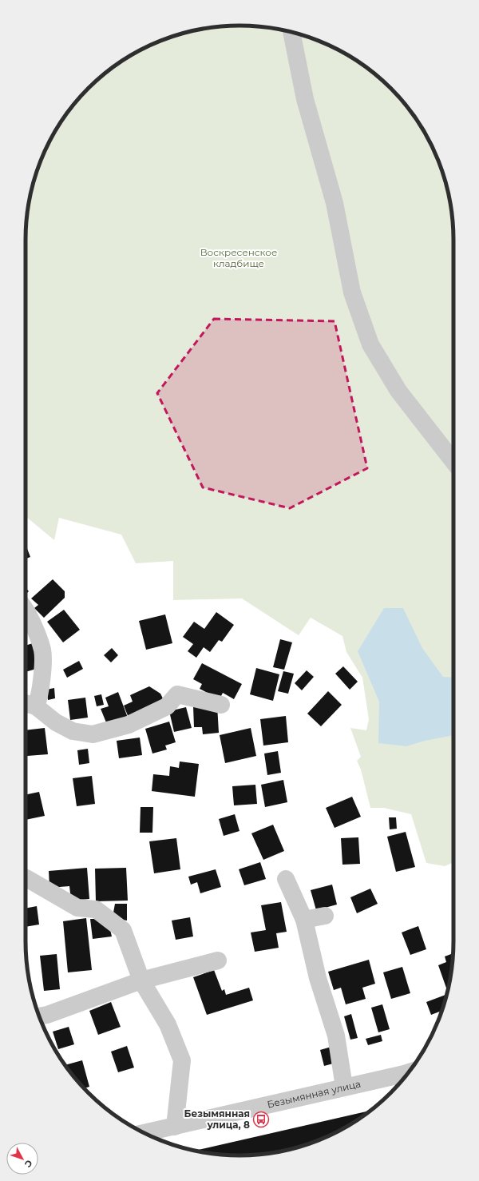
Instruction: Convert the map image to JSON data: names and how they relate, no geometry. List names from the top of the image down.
{
  "streets": {
    "street": ["Безымянная улица"]
  },
  "parks": ["Воскресенское кладбище"],
  "places": {
    "bus stop": ["Безымянная улица, 8"]
  },
  "north": "bottom right"
}
